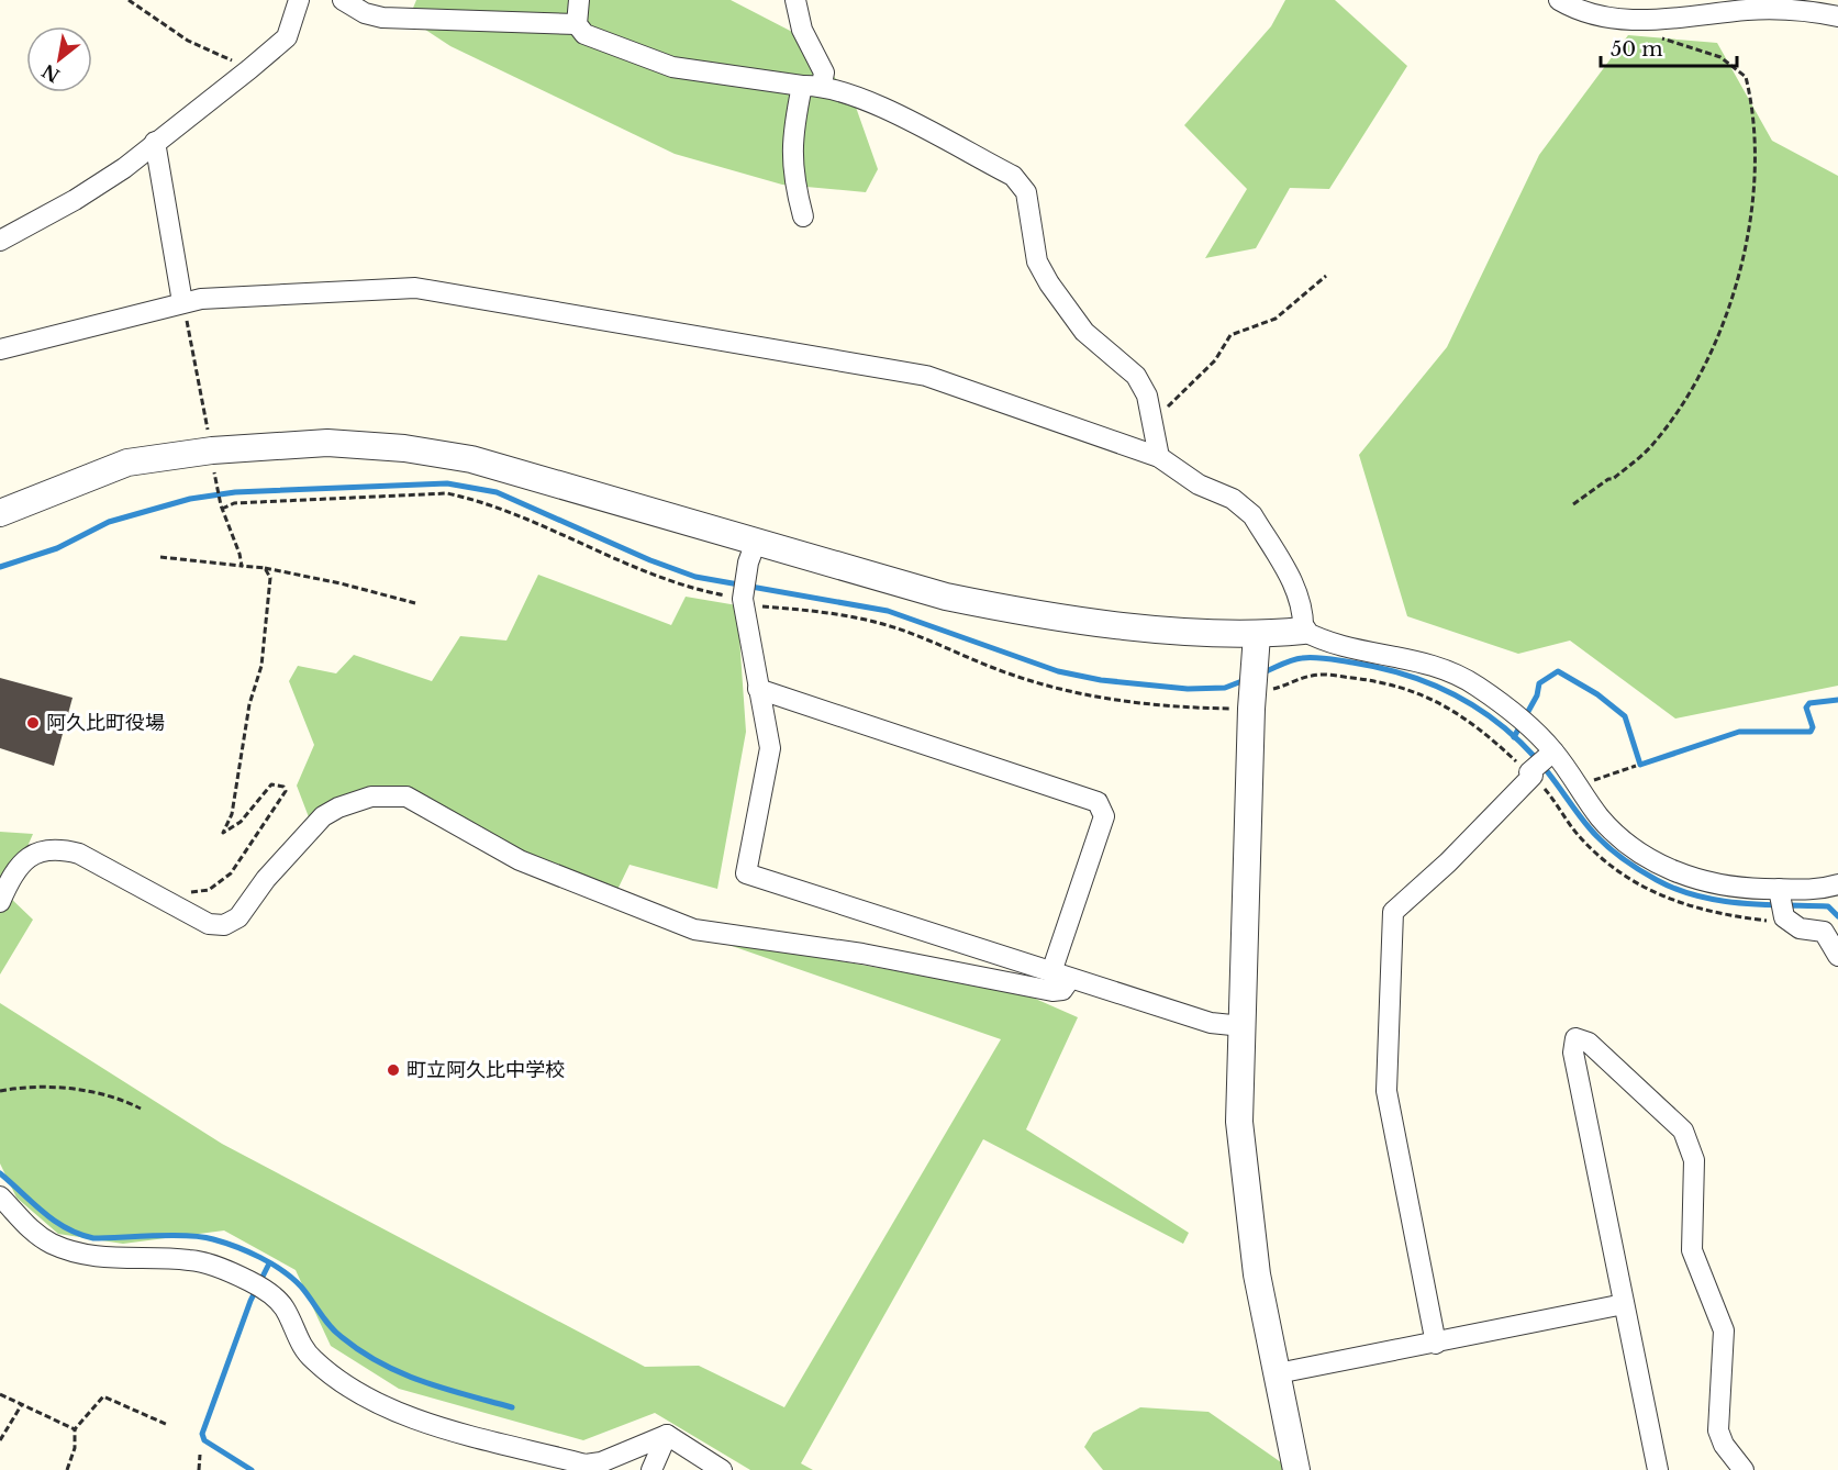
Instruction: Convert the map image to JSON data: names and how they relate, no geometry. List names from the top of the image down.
{
  "places": ["阿久比町役場", "町立阿久比中学校"],
  "scale_bar": "50 m",
  "north": "bottom left"
}
